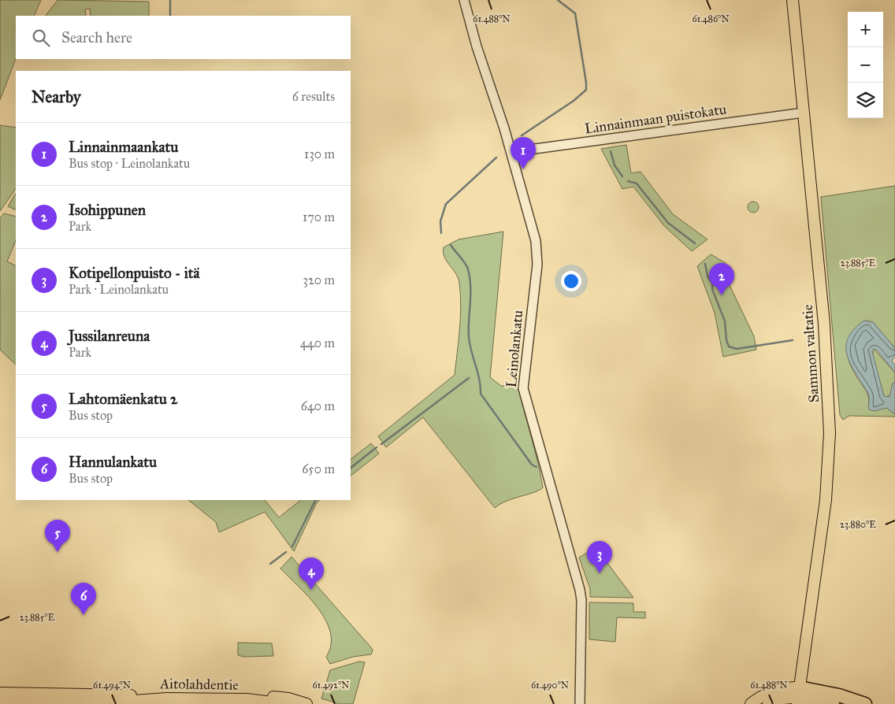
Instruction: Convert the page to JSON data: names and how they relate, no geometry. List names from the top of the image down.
{
  "streets": {
    "main road": ["Sammon valtatie", "Aitolahdentie"],
    "street": ["Linnainmaan puistokatu", "Leinolankatu"]
  },
  "crossings": [
    ["Linnainmaan puistokatu", "Leinolankatu"],
    ["Linnainmaan puistokatu", "Sammon valtatie"]
  ],
  "page": {
    "map_buttons": ["+", "−"],
    "search": "Search here",
    "heading": ["Nearby", "6 results"],
    "list": [
      {
        "mark": "1",
        "name": "Linnainmaankatu",
        "note": "Bus stop · Leinolankatu",
        "value": "130 m"
      },
      {
        "mark": "2",
        "name": "Isohippunen",
        "note": "Park",
        "value": "170 m"
      },
      {
        "mark": "3",
        "name": "Kotipellonpuisto - itä",
        "note": "Park · Leinolankatu",
        "value": "320 m"
      },
      {
        "mark": "4",
        "name": "Jussilanreuna",
        "note": "Park",
        "value": "440 m"
      },
      {
        "mark": "5",
        "name": "Lahtomäenkatu 2",
        "note": "Bus stop",
        "value": "640 m"
      },
      {
        "mark": "6",
        "name": "Hannulankatu",
        "note": "Bus stop",
        "value": "650 m"
      }
    ],
    "pins": [
      "1",
      "2",
      "5",
      "3",
      "4",
      "6"
    ]
  },
  "coordinates": [
    "61.488°N",
    "61.486°N",
    "23.885°E",
    "23.880°E",
    "61.494°N",
    "61.492°N",
    "61.490°N"
  ]
}
